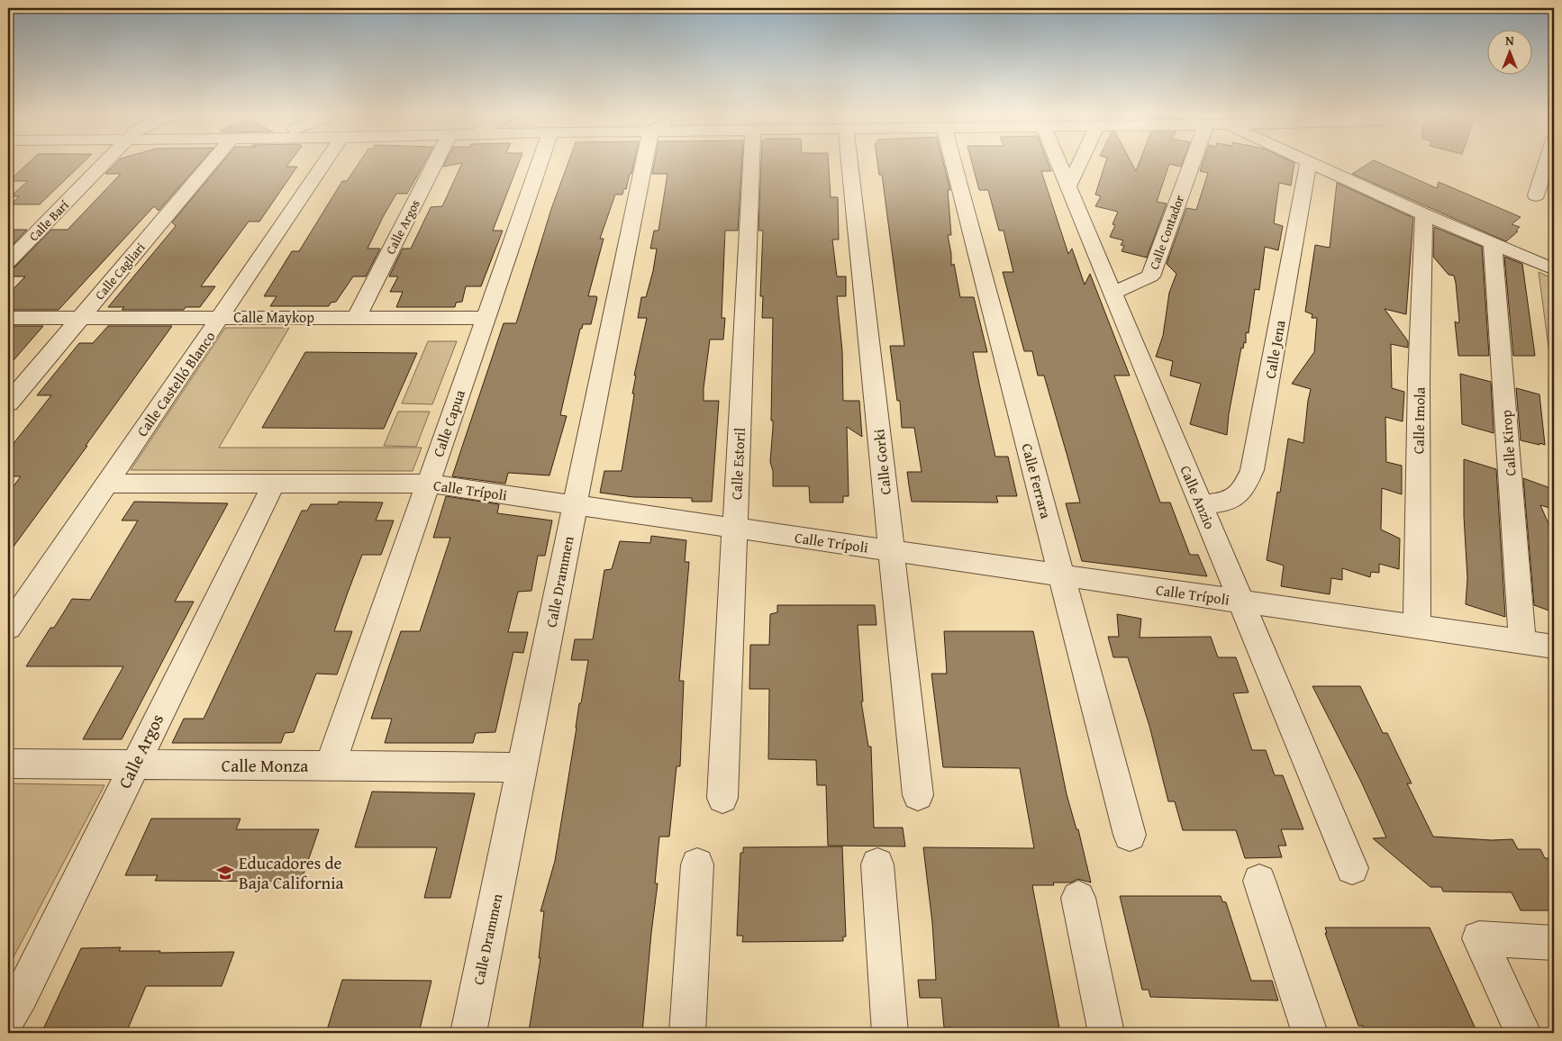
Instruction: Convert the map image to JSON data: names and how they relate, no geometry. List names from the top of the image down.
{
  "streets": {
    "street": [
      "Calle Barí",
      "Calle Argos",
      "Calle Contador",
      "Calle Cagliari",
      "Calle Maykop",
      "Calle Jena",
      "Calle Castelló Blanco",
      "Calle Imola",
      "Calle Capua",
      "Calle Kirop",
      "Calle Gorki",
      "Calle Estoril",
      "Calle Ferrara",
      "Calle Trípoli",
      "Calle Anzio",
      "Calle Drammen",
      "Calle Monza"
    ]
  },
  "crossings": [
    ["Calle Argos", "Calle Maykop"],
    ["Calle Argos", "Calle Trípoli"],
    ["Calle Argos", "Calle Monza"],
    ["Calle Contador", "Calle Anzio"],
    ["Calle Cagliari", "Calle Maykop"],
    ["Calle Maykop", "Calle Castelló Blanco"],
    ["Calle Maykop", "Calle Capua"],
    ["Calle Jena", "Calle Anzio"],
    ["Calle Castelló Blanco", "Calle Trípoli"],
    ["Calle Imola", "Calle Trípoli"],
    ["Calle Capua", "Calle Trípoli"],
    ["Calle Capua", "Calle Monza"],
    ["Calle Kirop", "Calle Trípoli"],
    ["Calle Gorki", "Calle Trípoli"],
    ["Calle Estoril", "Calle Trípoli"],
    ["Calle Ferrara", "Calle Trípoli"],
    ["Calle Trípoli", "Calle Anzio"],
    ["Calle Trípoli", "Calle Drammen"],
    ["Calle Drammen", "Calle Monza"]
  ],
  "places": {
    "school or university": ["Educadores de Baja California"]
  },
  "north": "top"
}
